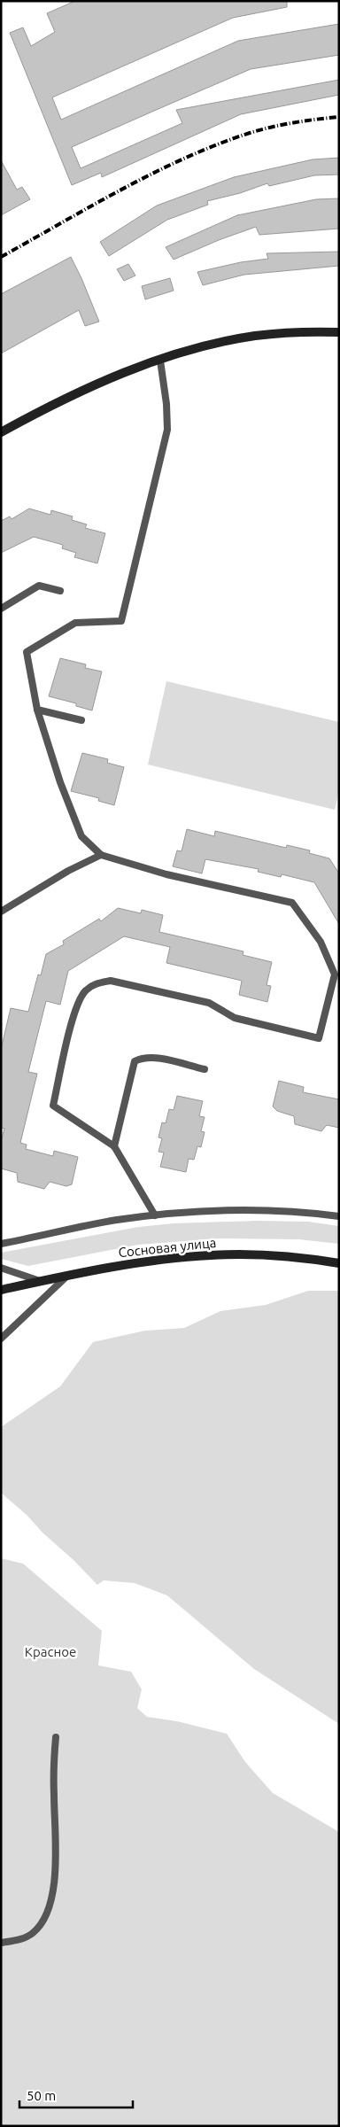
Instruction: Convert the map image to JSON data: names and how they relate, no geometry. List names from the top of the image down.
{
  "streets": {
    "street": ["Сосновая улица"]
  },
  "parks": ["Красное"],
  "scale_bar": "50 m"
}
